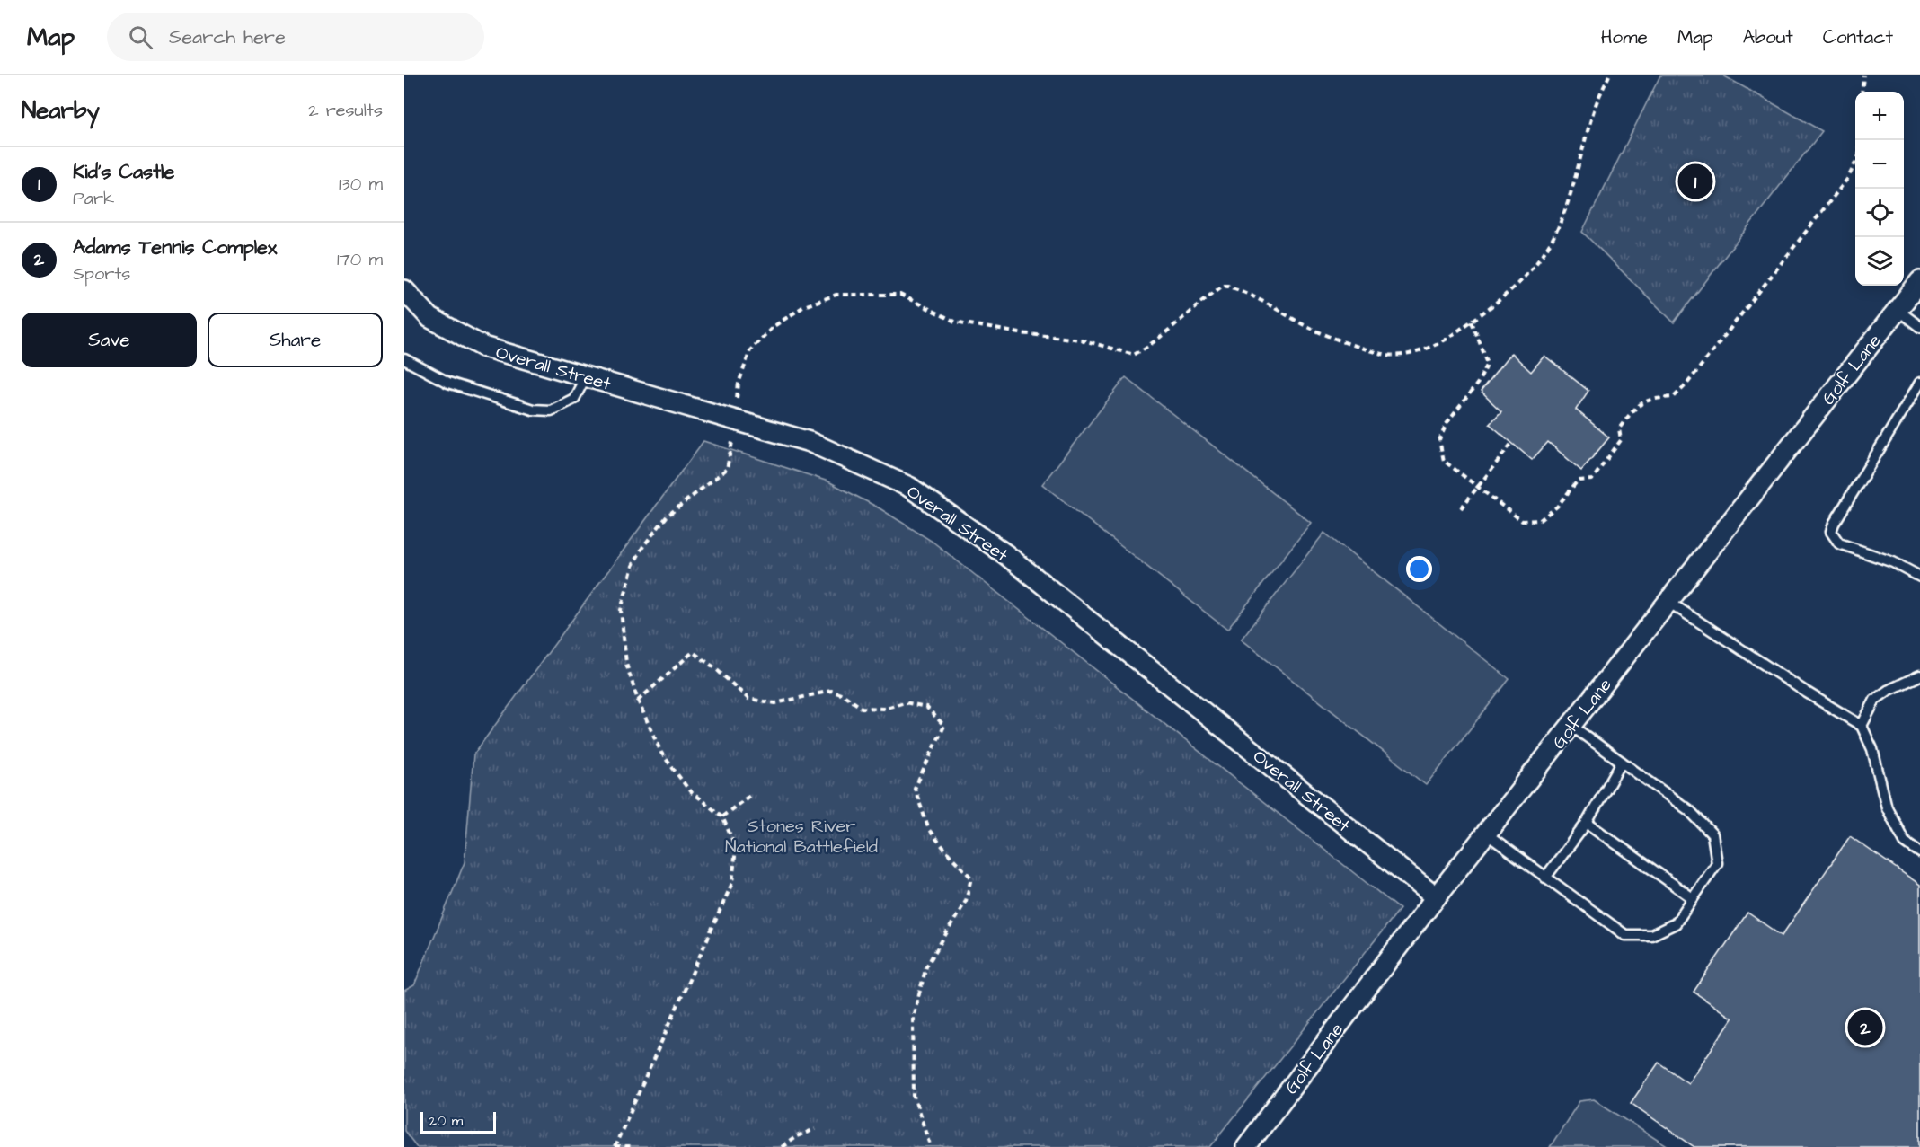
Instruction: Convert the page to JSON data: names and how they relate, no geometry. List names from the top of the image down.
{
  "streets": {
    "street": ["Overall Street", "Golf Lane"]
  },
  "crossings": [
    ["Overall Street", "Golf Lane"]
  ],
  "parks": ["Stones River National Battlefield"],
  "scale_bar": "20 m",
  "page": {
    "header": "Map",
    "search": "Search here",
    "nav": [
      "Home",
      "Map",
      "About",
      "Contact"
    ],
    "heading": ["Nearby", "2 results"],
    "map_buttons": ["+", "−"],
    "list": [
      {
        "mark": "1",
        "name": "Kid's Castle",
        "note": "Park",
        "value": "130 m"
      },
      {
        "mark": "2",
        "name": "Adams Tennis Complex",
        "note": "Sports",
        "value": "170 m"
      }
    ],
    "pins": ["1", "2"],
    "buttons": ["Save", "Share"],
    "scale": "20 m"
  }
}
